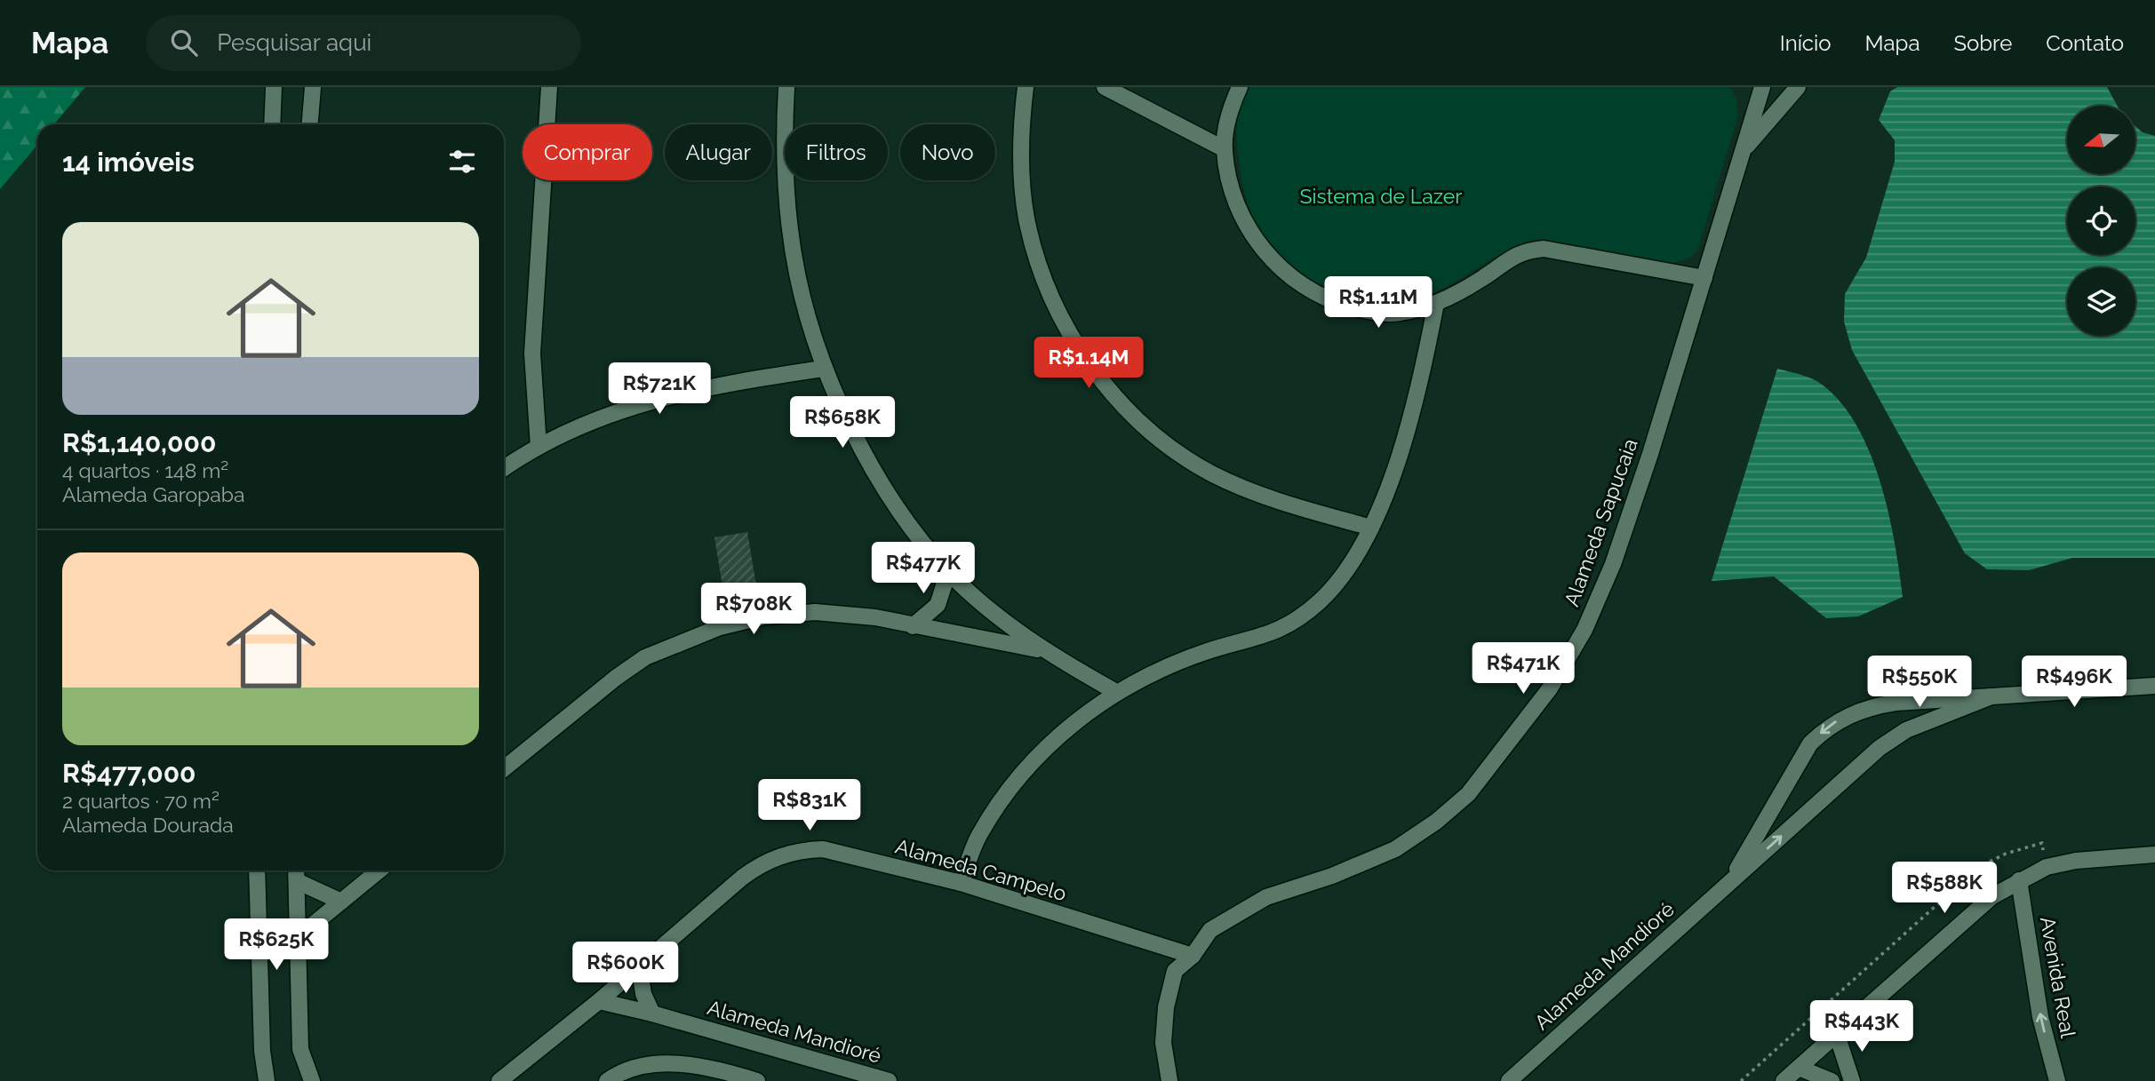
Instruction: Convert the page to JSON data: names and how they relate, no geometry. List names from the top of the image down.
{
  "streets": {
    "street": [
      "Alameda Sapucaia",
      "Alameda Campelo",
      "Alameda Mandioré",
      "Avenida Real"
    ]
  },
  "crossings": [
    ["Alameda Sapucaia", "Alameda Campelo"],
    ["Alameda Campelo", "Alameda Mandioré"]
  ],
  "one_way": ["Avenida Real"],
  "parks": ["Sistema de Lazer"],
  "north": "left",
  "page": {
    "header": "Mapa",
    "search": "Pesquisar aqui",
    "nav": [
      "Início",
      "Mapa",
      "Sobre",
      "Contato"
    ],
    "chip": [
      "Comprar",
      "Alugar",
      "Filtros",
      "Novo"
    ],
    "heading": "14 imóveis",
    "list": [
      {
        "name": "R$1,140,000",
        "note": "4 quartos · 148 m² · Alameda Garopaba"
      },
      {
        "name": "R$477,000",
        "note": "2 quartos · 70 m² · Alameda Dourada"
      }
    ],
    "price": [
      "R$1.11M",
      "R$1.14M",
      "R$721K",
      "R$658K",
      "R$477K",
      "R$708K",
      "R$471K",
      "R$550K",
      "R$496K",
      "R$831K",
      "R$588K",
      "R$625K",
      "R$600K",
      "R$443K"
    ]
  }
}
